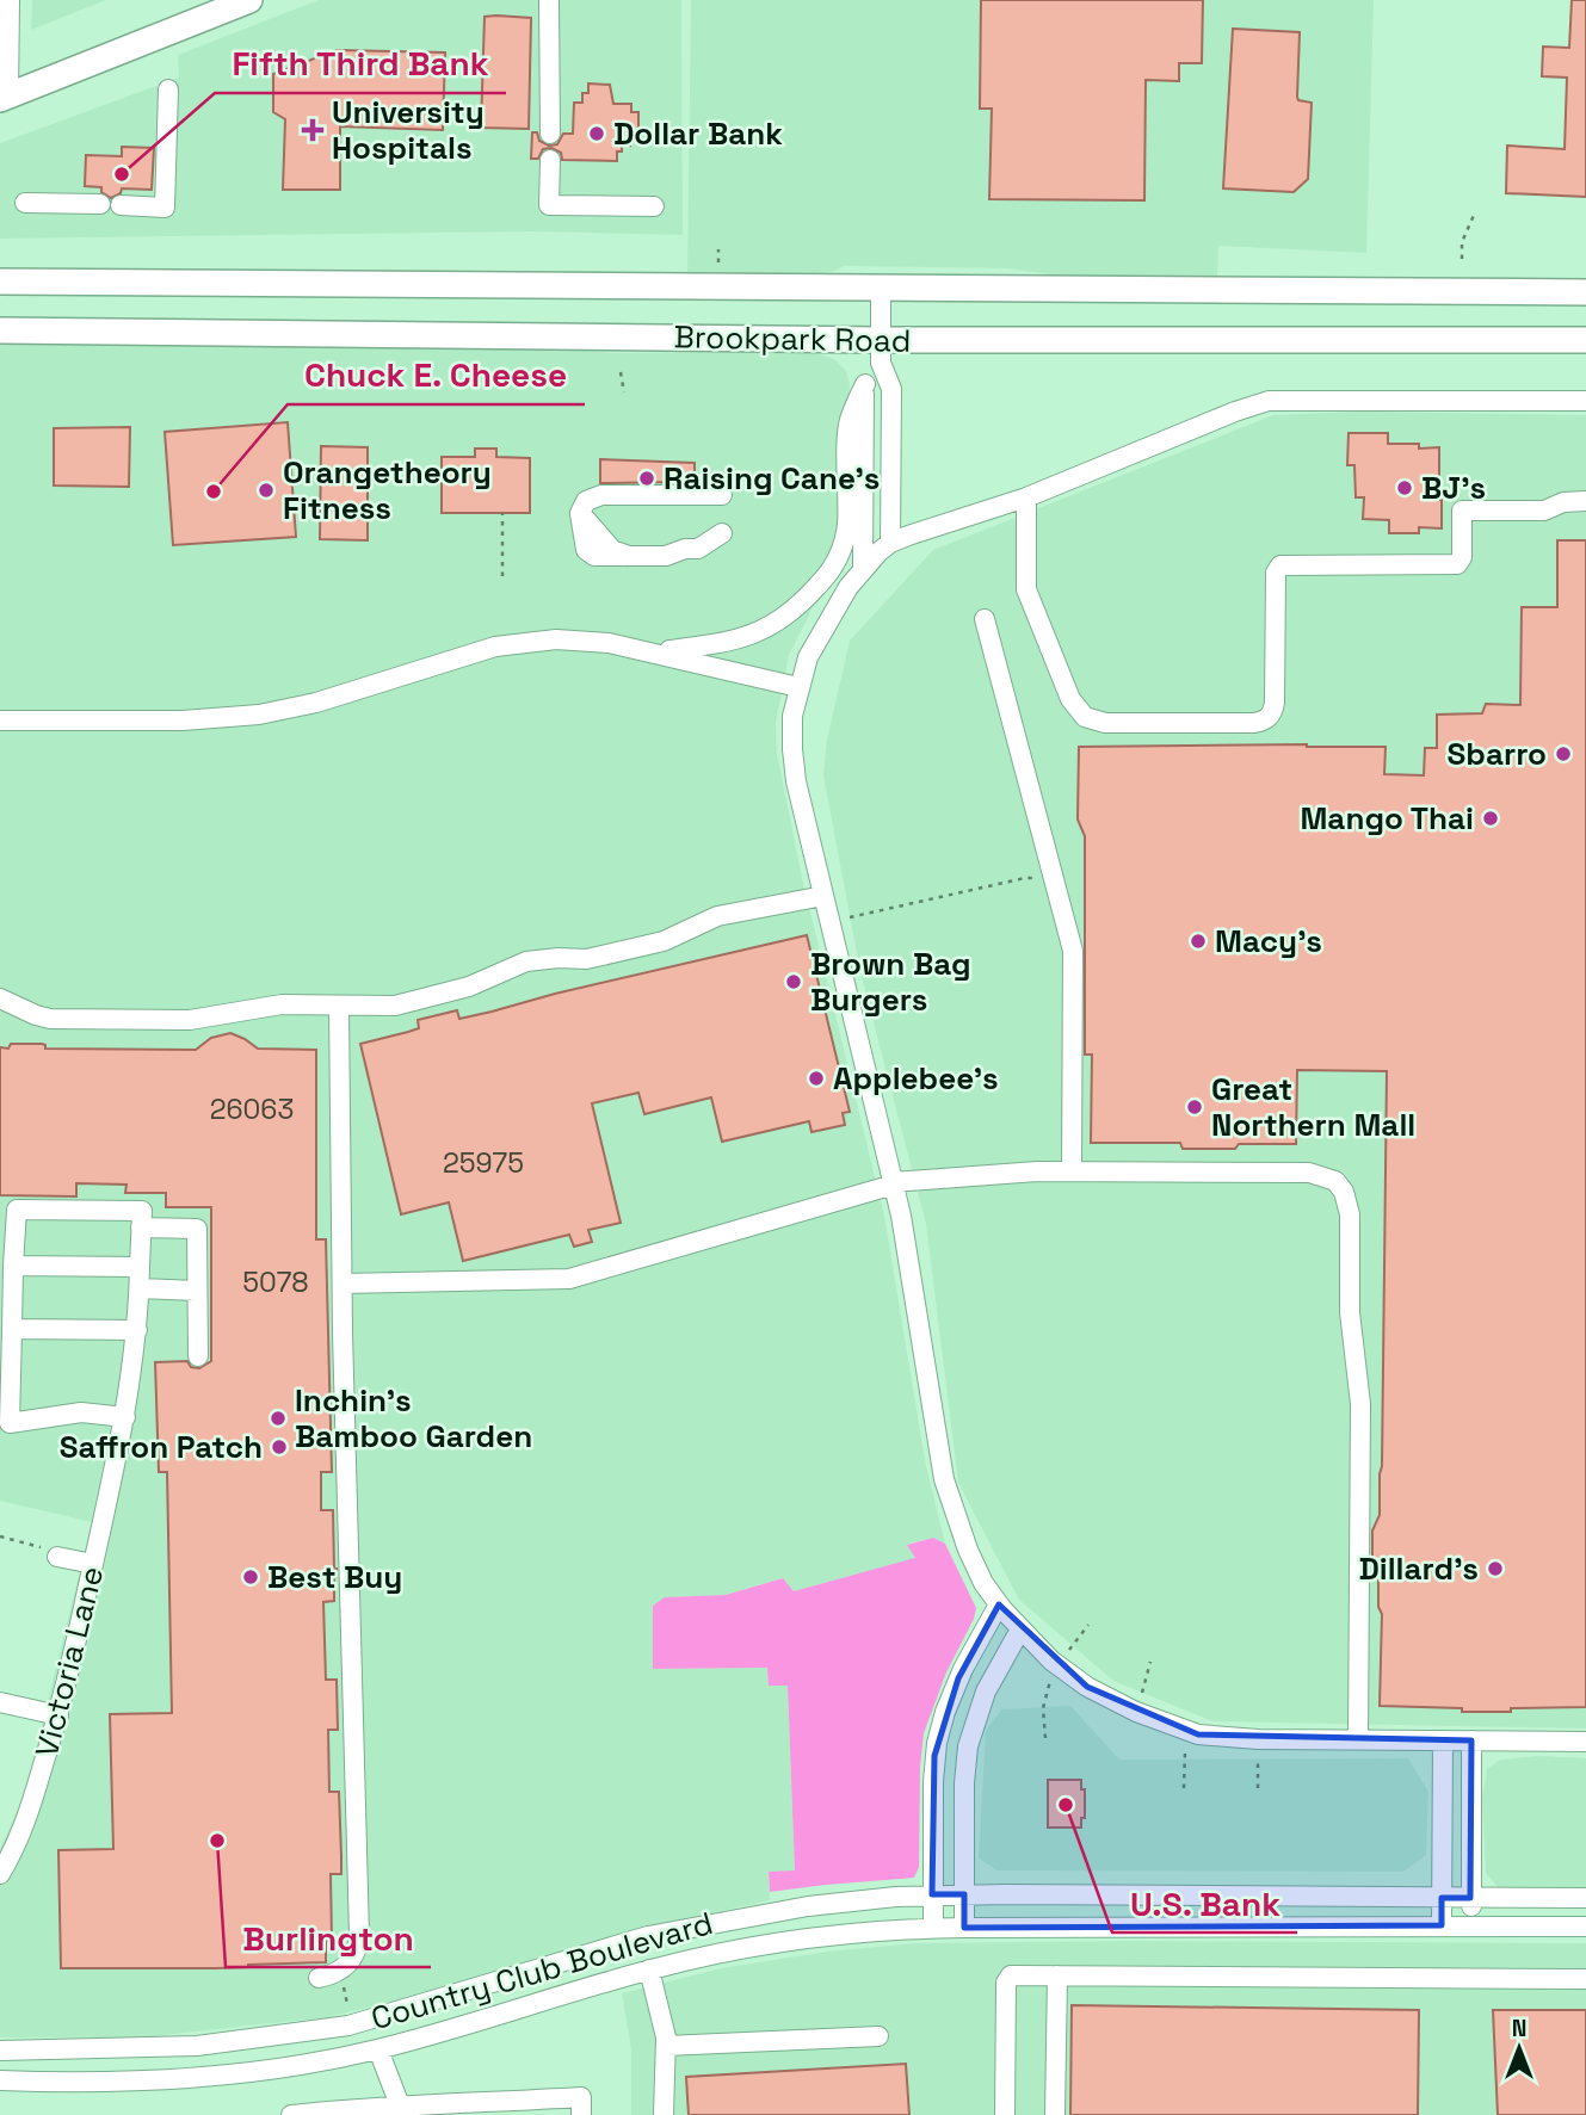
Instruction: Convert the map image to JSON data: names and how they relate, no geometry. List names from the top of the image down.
{
  "streets": {
    "main road": ["Brookpark Road"],
    "street": ["Victoria Lane", "Country Club Boulevard"]
  },
  "places": {
    "health": ["University Hospitals"],
    "other": [
      "Dollar Bank",
      "Fifth Third Bank",
      "Raising Cane's",
      "BJ's",
      "Orangetheory Fitness",
      "Chuck E. Cheese",
      "Sbarro",
      "Mango Thai",
      "Macy's",
      "Brown Bag Burgers",
      "Applebee's",
      "Great Northern Mall",
      "Inchin's Bamboo Garden",
      "Saffron Patch",
      "Dillard's",
      "Best Buy",
      "U.S. Bank",
      "Burlington"
    ]
  },
  "house_numbers": ["26063", "25975", "5078"],
  "north": "top"
}
